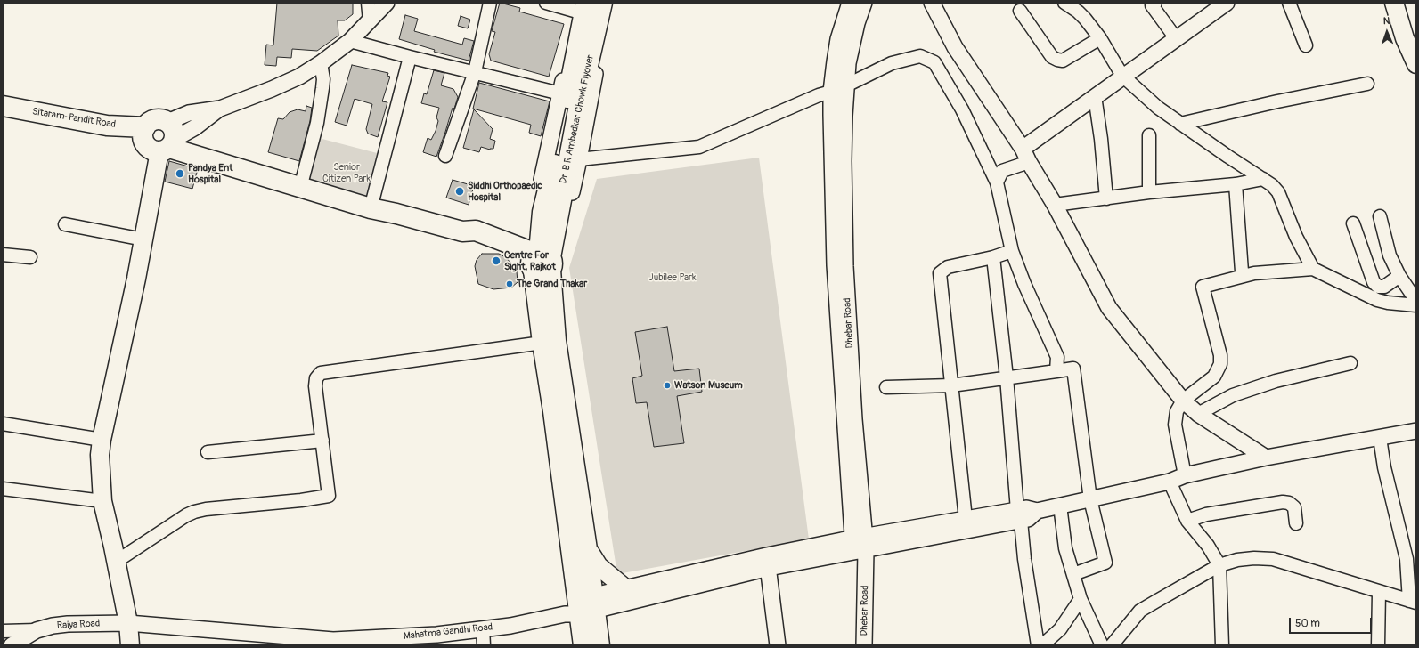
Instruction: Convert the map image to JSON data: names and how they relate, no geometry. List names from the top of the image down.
{
  "streets": {
    "main road": ["Sitaram-Pandit Road", "Dr. B R Ambedkar Chowk Flyover"],
    "street": ["Dhebar Road", "Raiya Road", "Mahatma Gandhi Road"]
  },
  "crossings": [
    ["Sitaram-Pandit Road", "Dr. B R Ambedkar Chowk Flyover"],
    ["Raiya Road", "Mahatma Gandhi Road"]
  ],
  "parks": ["Senior Citizen Park", "Jubilee Park"],
  "places": [
    "Pandya Ent Hospital",
    "Siddhi Orthopaedic Hospital",
    "Centre For Sight, Rajkot",
    "The Grand Thakar",
    "Watson Museum"
  ],
  "scale_bar": "50 m",
  "north": "top"
}
